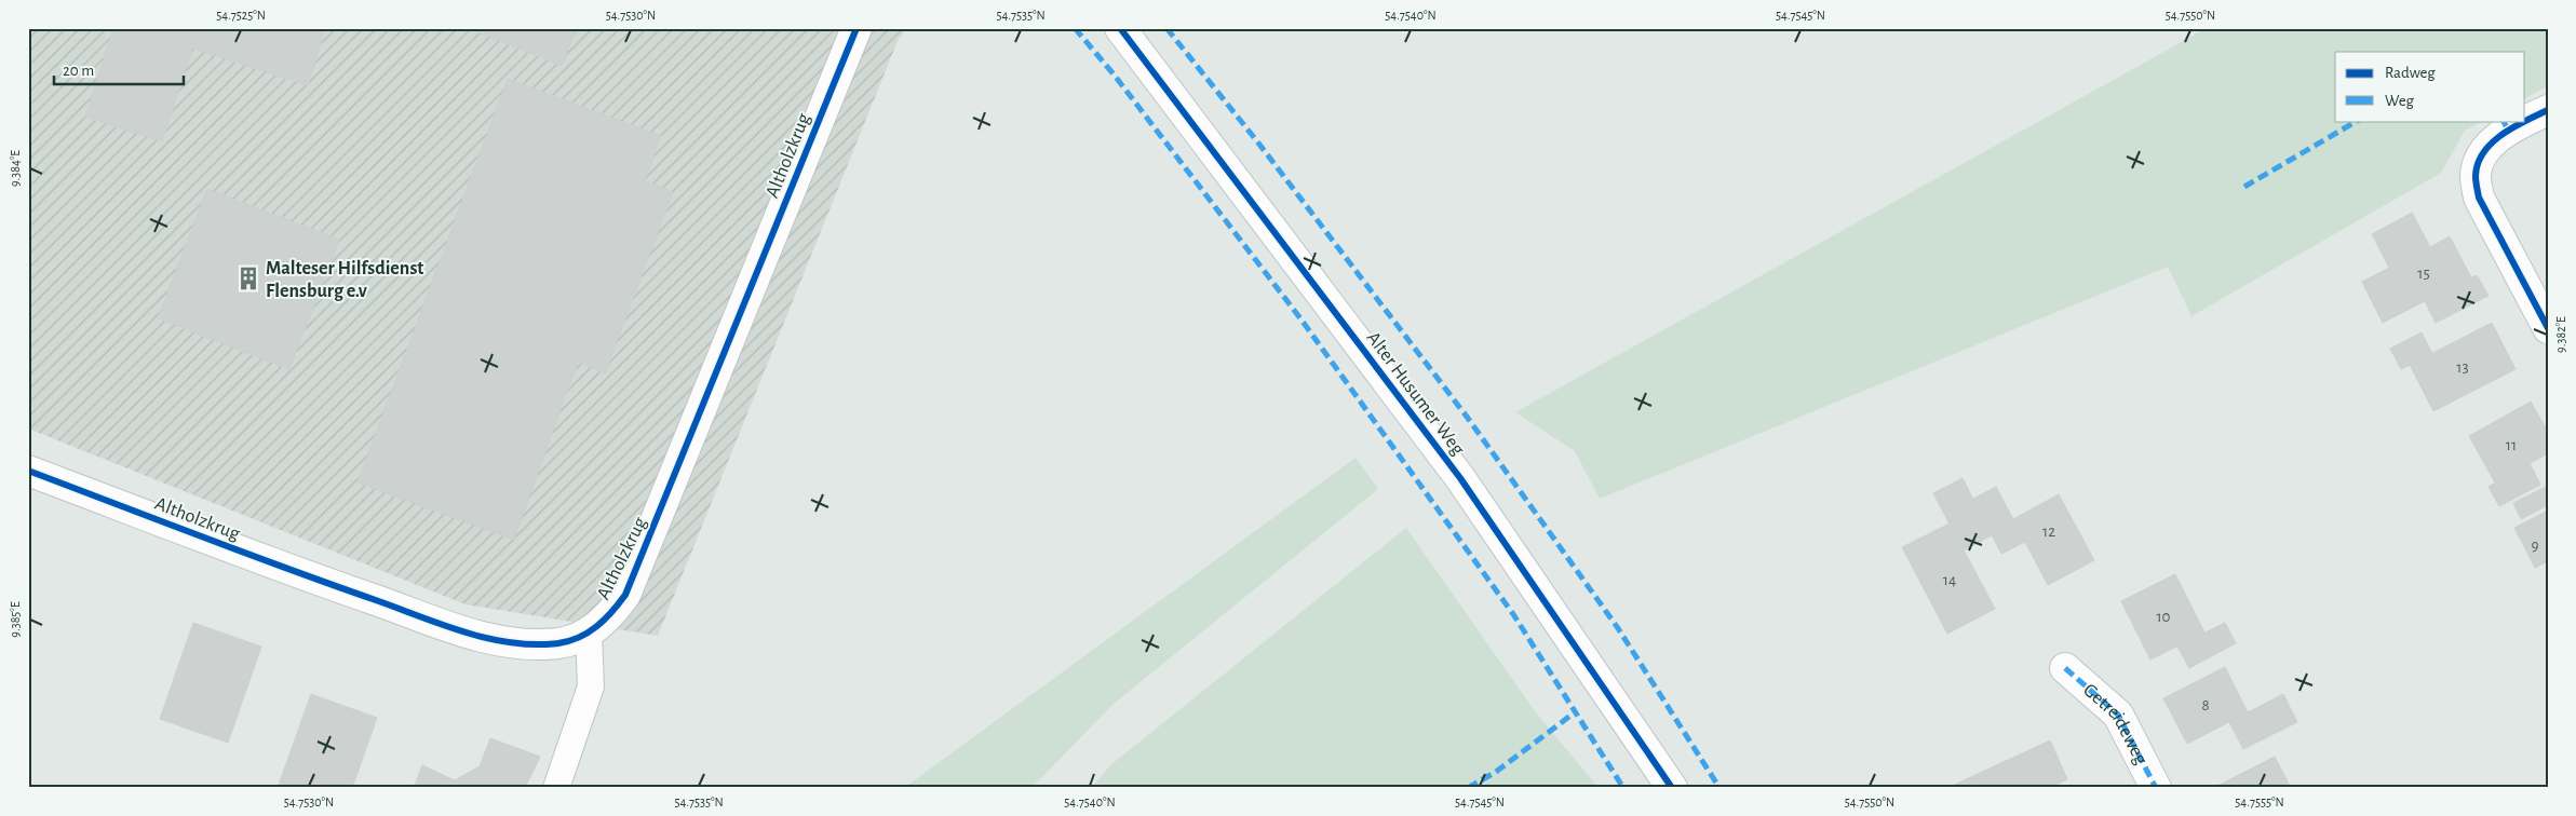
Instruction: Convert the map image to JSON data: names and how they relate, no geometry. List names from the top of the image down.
{
  "streets": {
    "street": ["Altholzkrug", "Alter Husumer Weg", "Getreideweg"]
  },
  "places": {
    "building": ["Malteser Hilfsdienst Flensburg e.v"]
  },
  "house_numbers": [
    "15",
    "13",
    "11",
    "12",
    "9",
    "14",
    "10",
    "8"
  ],
  "legend": ["Radweg", "Weg"],
  "scale_bar": "20 m",
  "coordinates": [
    "54.7525°N",
    "54.7530°N",
    "54.7535°N",
    "54.7540°N",
    "54.7545°N",
    "54.7550°N",
    "9.384°E",
    "9.382°E",
    "9.385°E",
    "54.7555°N"
  ]
}
